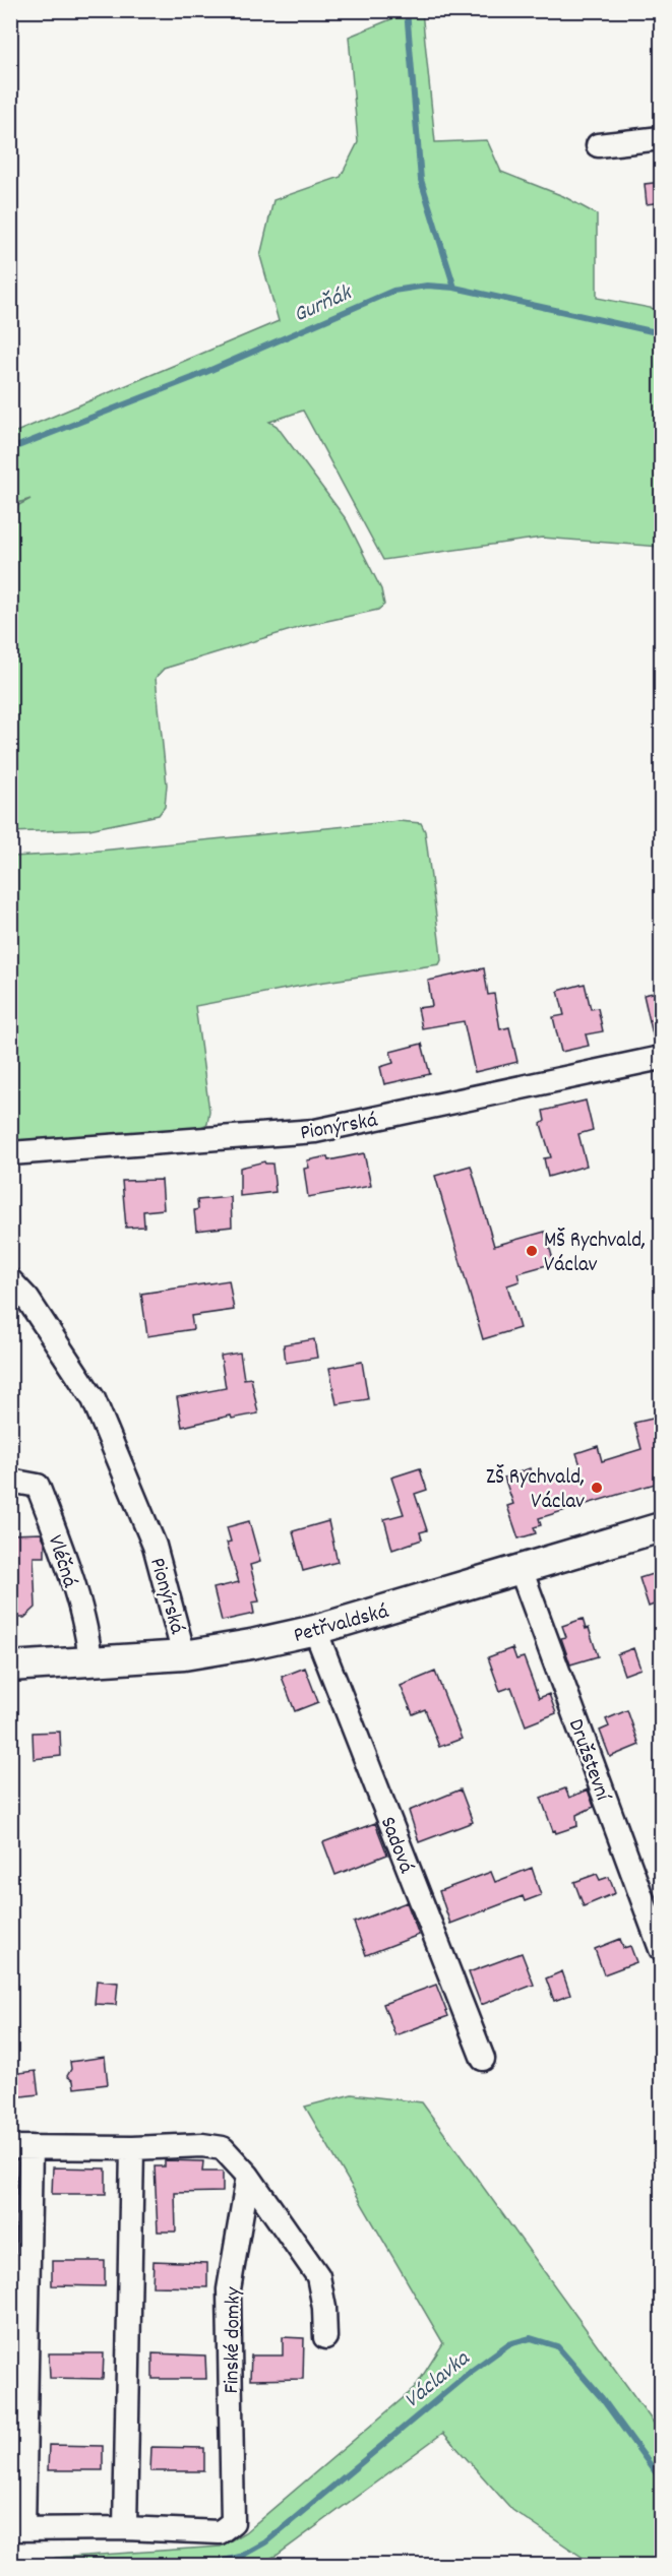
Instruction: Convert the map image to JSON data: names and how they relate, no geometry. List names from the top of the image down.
{
  "streets": {
    "street": [
      "Pionýrská",
      "Vléčná",
      "Petřvaldská",
      "Družstevní",
      "Sadová",
      "Finské domky"
    ]
  },
  "crossings": [
    ["Pionýrská", "Petřvaldská"],
    ["Vléčná", "Petřvaldská"],
    ["Petřvaldská", "Družstevní"],
    ["Petřvaldská", "Sadová"]
  ],
  "water": ["Gurňák", "Václavka"],
  "places": ["MŠ Rychvald, Václav", "ZŠ Rychvald, Václav"]
}
